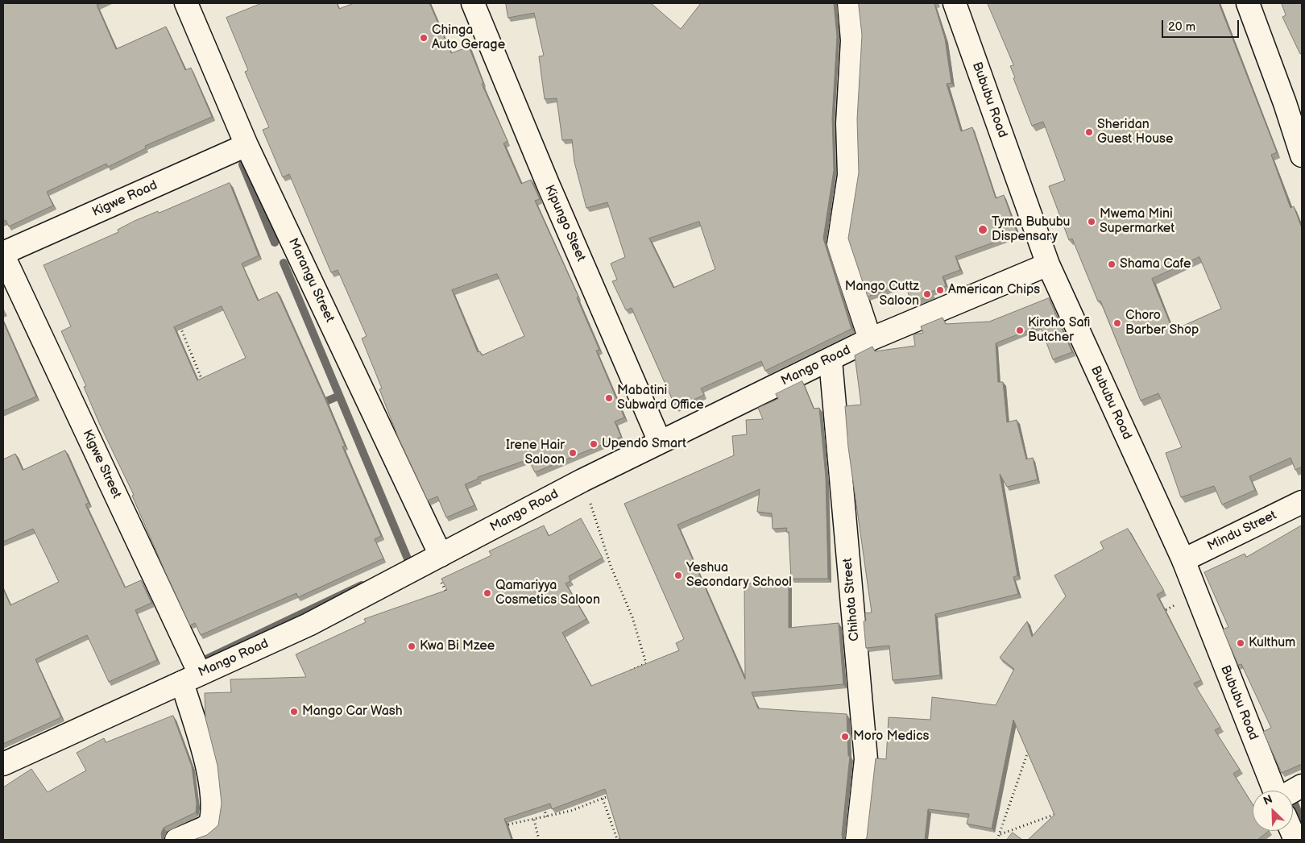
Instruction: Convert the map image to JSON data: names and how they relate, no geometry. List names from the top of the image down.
{
  "streets": {
    "street": [
      "Bububu Road",
      "Kigwe Road",
      "Kipungo Steet",
      "Marangu Street",
      "Mango Road",
      "Kigwe Street",
      "Mindu Street",
      "Chihota Street"
    ]
  },
  "crossings": [
    ["Bububu Road", "Mango Road"],
    ["Bububu Road", "Mindu Street"],
    ["Kigwe Road", "Marangu Street"],
    ["Kigwe Road", "Kigwe Street"],
    ["Kipungo Steet", "Mango Road"],
    ["Marangu Street", "Mango Road"],
    ["Mango Road", "Kigwe Street"],
    ["Mango Road", "Chihota Street"]
  ],
  "places": [
    "Chinga Auto Gerage",
    "Sheridan Guest House",
    "Mwema Mini Supermarket",
    "Tyma Bububu Dispensary",
    "Shama Cafe",
    "American Chips",
    "Mango Cuttz Saloon",
    "Choro Barber Shop",
    "Kiroho Safi Butcher",
    "Mabatini Subward Office",
    "Upendo Smart",
    "Irene Hair Saloon",
    "Yeshua Secondary School",
    "Qamariyya Cosmetics Saloon",
    "Kulthum",
    "Kwa Bi Mzee",
    "Mango Car Wash",
    "Moro Medics"
  ],
  "scale_bar": "20 m",
  "north": "top left"
}
